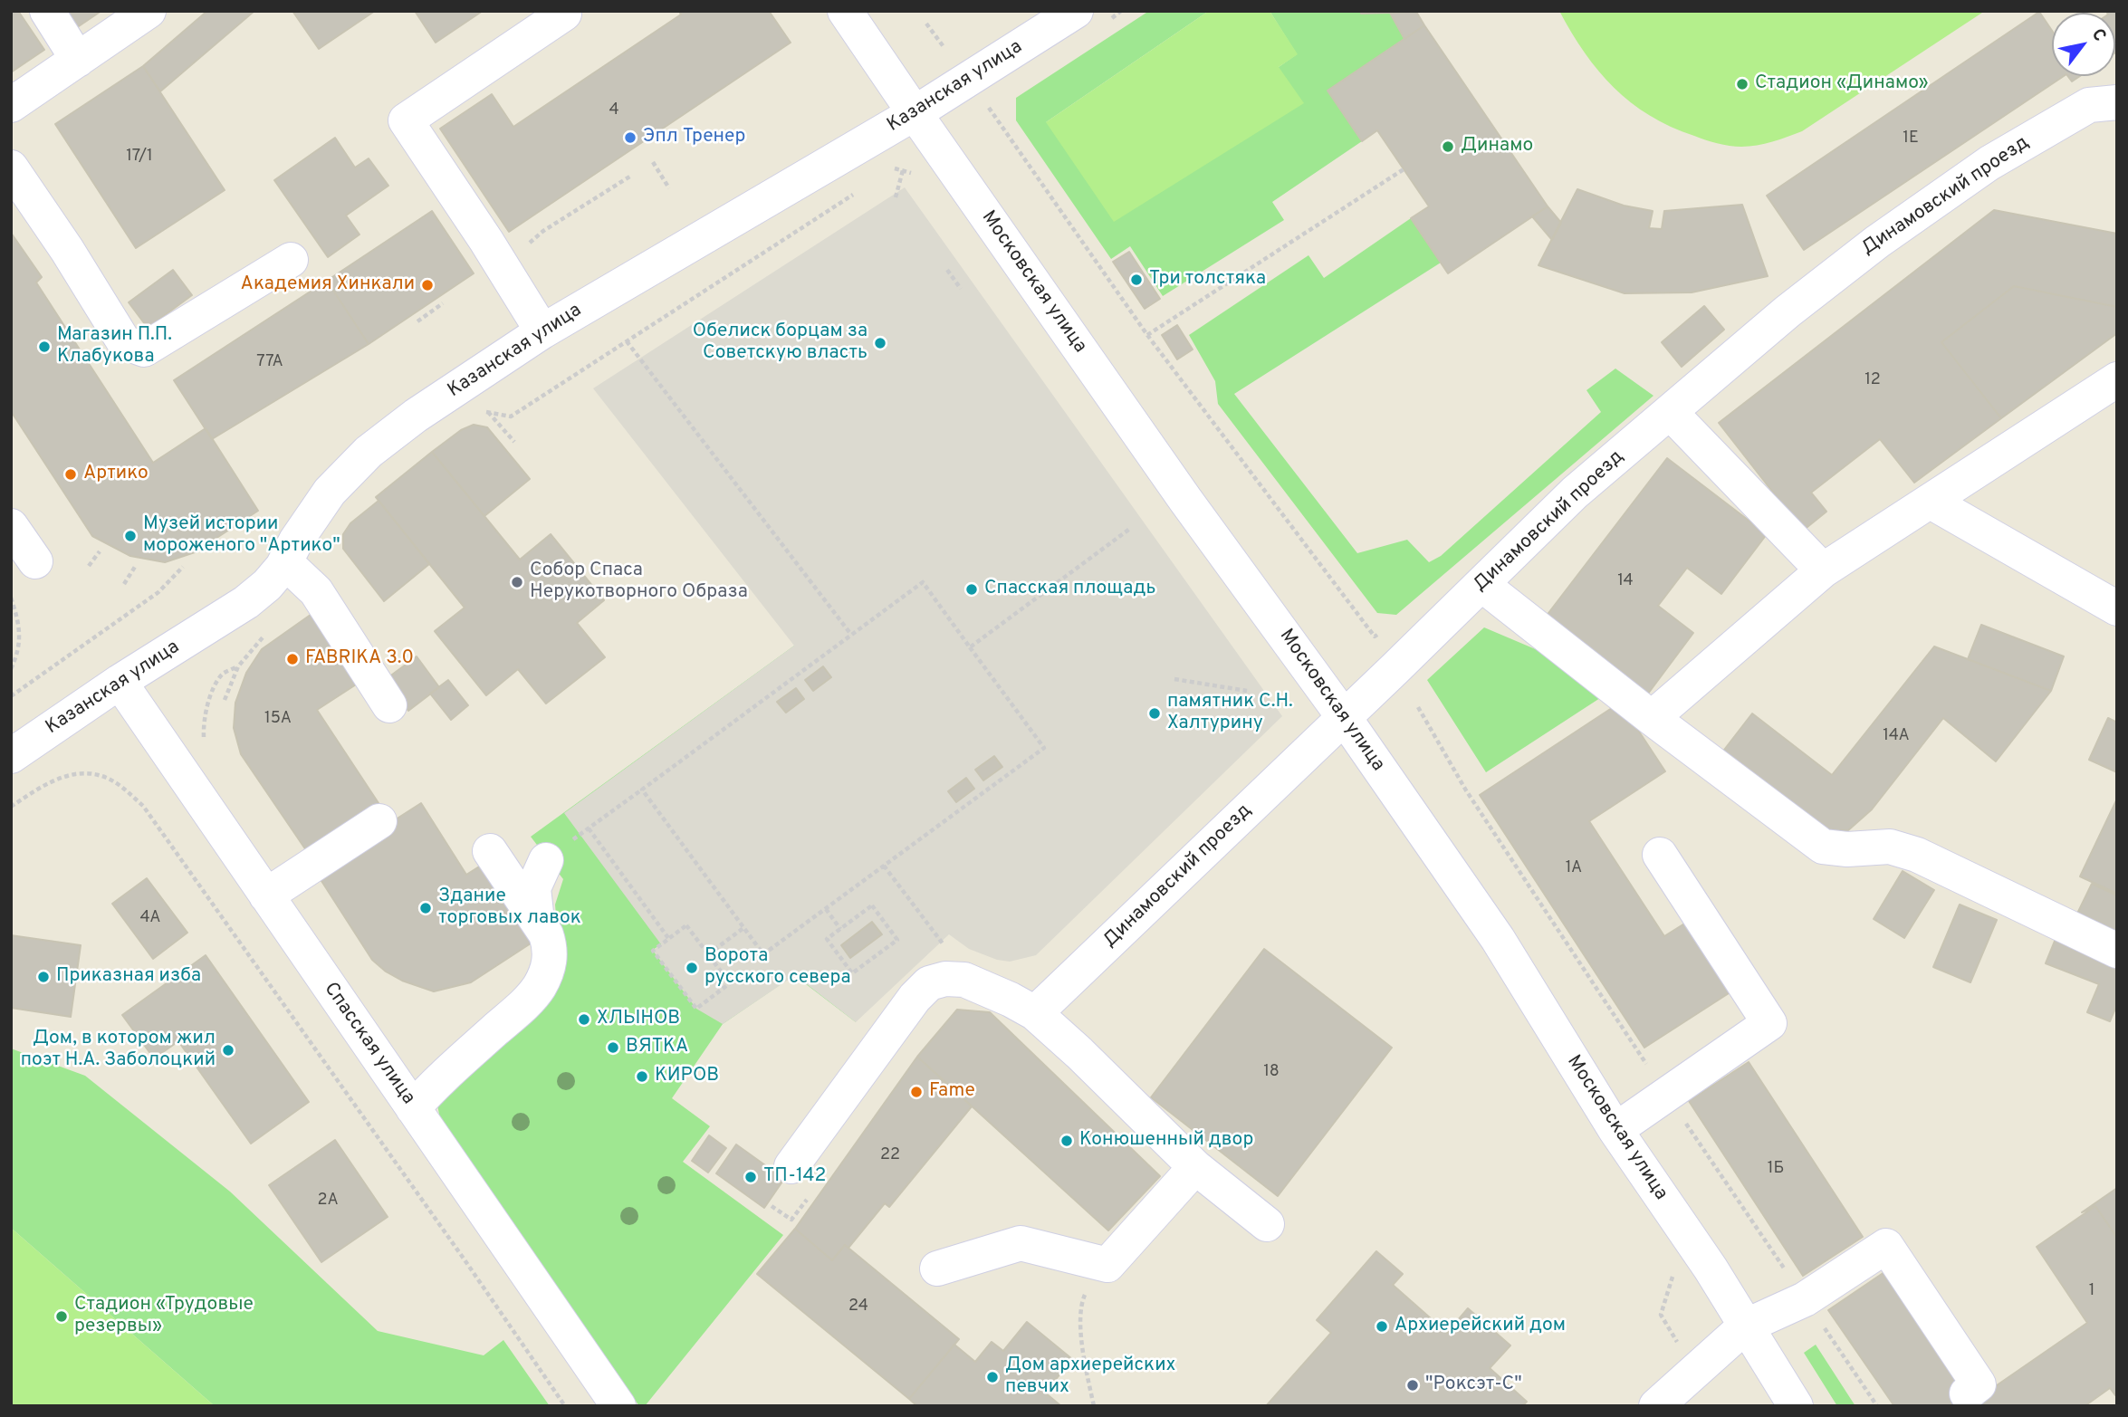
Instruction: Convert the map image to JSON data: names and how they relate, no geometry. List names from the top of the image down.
{
  "streets": {
    "street": [
      "Казанская улица",
      "Динамовский проезд",
      "Московская улица",
      "Спасская улица"
    ]
  },
  "crossings": [
    ["Казанская улица", "Московская улица"],
    ["Казанская улица", "Спасская улица"],
    ["Динамовский проезд", "Московская улица"]
  ],
  "places": [
    "Стадион «Динамо»",
    "Эпл Тренер",
    "Динамо",
    "Три толстяка",
    "Академия Хинкали",
    "Обелиск борцам за Советскую власть",
    "Магазин П.П. Клабукова",
    "Артико",
    "Музей истории мороженого \"Артико\"",
    "Собор Спаса Нерукотворного Образа",
    "Спасская площадь",
    "FABRIKA 3.0",
    "памятник С.Н. Халтурину",
    "Здание торговых лавок",
    "Ворота русского севера",
    "Приказная изба",
    "ХЛЫНОВ",
    "ВЯТКА",
    "Дом, в котором жил поэт Н.А. Заболоцкий",
    "КИРОВ",
    "Fame",
    "Конюшенный двор",
    "ТП-142",
    "Стадион «Трудовые резервы»",
    "Архиерейский дом",
    "Дом архиерейских певчих",
    "\"Роксэт-С\""
  ],
  "house_numbers": [
    "4",
    "1Е",
    "17/1",
    "77А",
    "12",
    "14",
    "15А",
    "14А",
    "1А",
    "4А",
    "18",
    "22",
    "1Б",
    "2А",
    "1",
    "24"
  ],
  "north": "top right"
}
